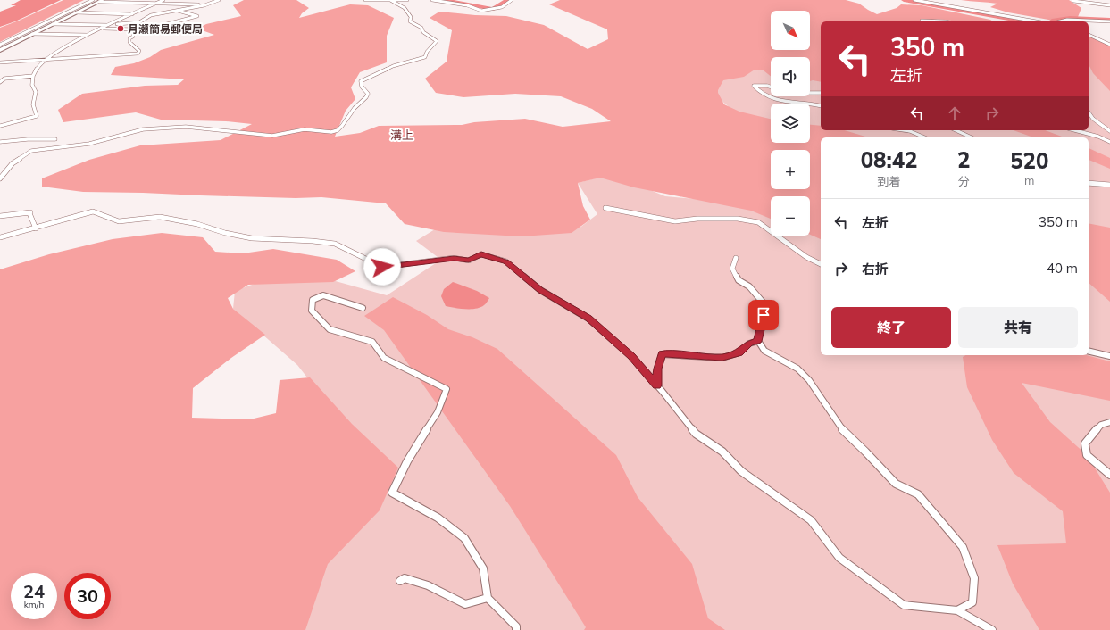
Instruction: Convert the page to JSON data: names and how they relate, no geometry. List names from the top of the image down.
{
  "districts": ["溝上"],
  "places": ["月瀬簡易郵便局"],
  "north": "bottom right",
  "page": {
    "map_buttons": ["+", "−"],
    "turn": ["350 m", "左折"],
    "eta": [
      "08:42",
      "到着",
      "2",
      "分",
      "520",
      "m"
    ],
    "list": [
      {
        "name": "左折",
        "value": "350 m"
      },
      {
        "name": "右折",
        "value": "40 m"
      }
    ],
    "buttons": ["終了", "共有"],
    "speed": "24 km/h",
    "limit": "30"
  }
}
